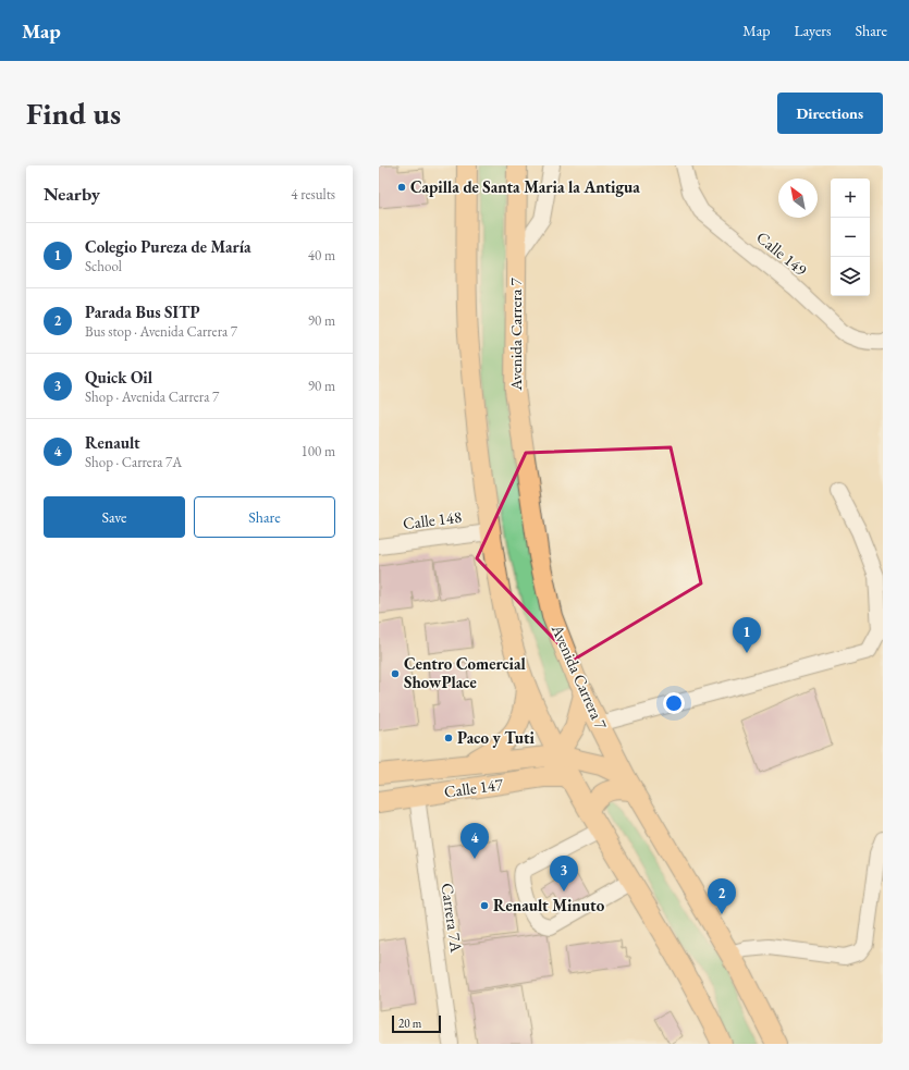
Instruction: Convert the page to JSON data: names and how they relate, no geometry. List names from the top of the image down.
{
  "streets": {
    "main road": ["Avenida Carrera 7", "Calle 147"],
    "street": ["Calle 149", "Calle 148", "Carrera 7A"]
  },
  "crossings": [
    ["Avenida Carrera 7", "Calle 147"],
    ["Calle 147", "Carrera 7A"]
  ],
  "places": [
    "Capilla de Santa Maria la Antigua",
    "Centro Comercial ShowPlace",
    "Paco y Tuti",
    "Renault Minuto"
  ],
  "scale_bar": "20 m",
  "north": "top left",
  "page": {
    "header": "Map",
    "nav": ["Map", "Layers", "Share"],
    "buttons": [
      "Directions",
      ["Save", "Share"]
    ],
    "title": "Find us",
    "heading": ["Nearby", "4 results"],
    "map_buttons": ["+", "−"],
    "list": [
      {
        "mark": "1",
        "name": "Colegio Pureza de María",
        "note": "School",
        "value": "40 m"
      },
      {
        "mark": "2",
        "name": "Parada Bus SITP",
        "note": "Bus stop · Avenida Carrera 7",
        "value": "90 m"
      },
      {
        "mark": "3",
        "name": "Quick Oil",
        "note": "Shop · Avenida Carrera 7",
        "value": "90 m"
      },
      {
        "mark": "4",
        "name": "Renault",
        "note": "Shop · Carrera 7A",
        "value": "100 m"
      }
    ],
    "pins": [
      "1",
      "4",
      "3",
      "2"
    ],
    "scale": "20 m"
  }
}
